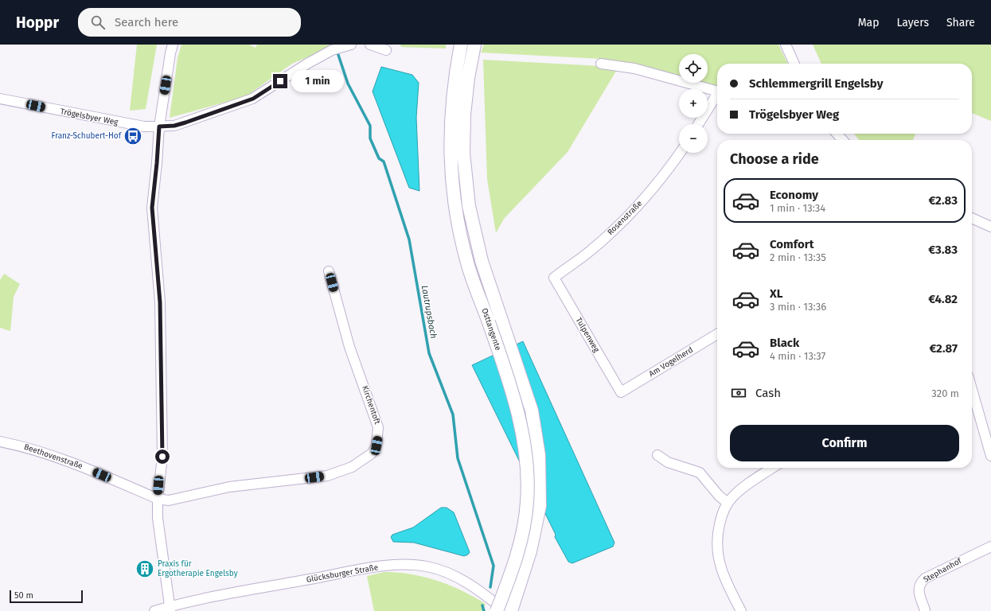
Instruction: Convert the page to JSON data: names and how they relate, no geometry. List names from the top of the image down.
{
  "streets": {
    "main road": ["Osttangente"],
    "street": [
      "Trögelsbyer Weg",
      "Rosenstraße",
      "Tulpenweg",
      "Am Vogelherd",
      "Kirchentoft",
      "Beethovenstraße",
      "Stephanhof",
      "Glücksburger Straße"
    ]
  },
  "crossings": [
    ["Rosenstraße", "Tulpenweg"],
    ["Tulpenweg", "Am Vogelherd"],
    ["Kirchentoft", "Beethovenstraße"]
  ],
  "water": ["Lautrupsbach"],
  "places": {
    "bus stop": ["Franz-Schubert-Hof"],
    "building": ["Praxis für Ergotherapie Engelsby"]
  },
  "scale_bar": "50 m",
  "page": {
    "header": "Hoppr",
    "search": "Search here",
    "nav": ["Map", "Layers", "Share"],
    "map_buttons": ["+", "−"],
    "banner": ["Schlemmergrill Engelsby", "Trögelsbyer Weg"],
    "bubble": "1 min",
    "heading": "Choose a ride",
    "list": [
      {
        "name": "Economy",
        "note": "1 min · 13:34",
        "value": "€2.83"
      },
      {
        "name": "Comfort",
        "note": "2 min · 13:35",
        "value": "€3.83"
      },
      {
        "name": "XL",
        "note": "3 min · 13:36",
        "value": "€4.82"
      },
      {
        "name": "Black",
        "note": "4 min · 13:37",
        "value": "€2.87"
      }
    ],
    "pay": ["Cash", "320 m"],
    "buttons": "Confirm",
    "scale": "50 m"
  }
}
